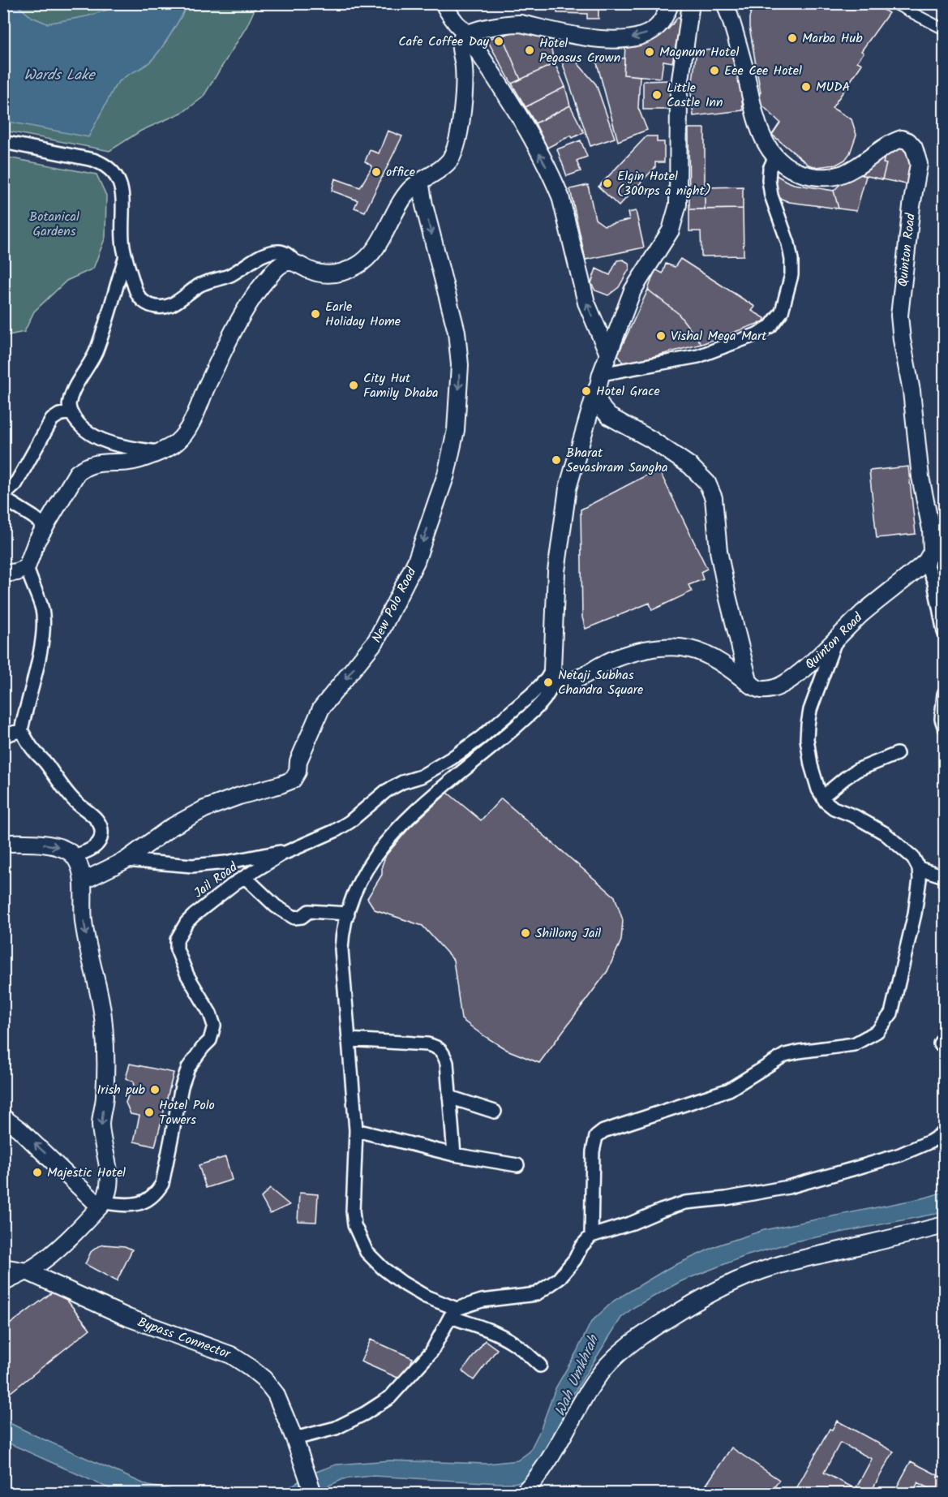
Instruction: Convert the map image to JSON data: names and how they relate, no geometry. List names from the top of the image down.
{
  "streets": {
    "street": [
      "Quinton Road",
      "New Polo Road",
      "Jail Road",
      "Bypass Connector"
    ]
  },
  "water": ["Wards Lake", "Wah Umkhrah"],
  "parks": ["Botanical Gardens"],
  "places": [
    "Marba Hub",
    "Cafe Coffee Day",
    "Hotel Pegasus Crown",
    "Magnum Hotel",
    "Eee Cee Hotel",
    "MUDA",
    "Little Castle Inn",
    "office",
    "Elgin Hotel (300rps a night)",
    "Earle Holiday Home",
    "Vishal Mega Mart",
    "City Hut Family Dhaba",
    "Hotel Grace",
    "Bharat Sevashram Sangha",
    "Netaji Subhas Chandra Square",
    "Shillong Jail",
    "Irish pub",
    "Hotel Polo Towers",
    "Majestic Hotel"
  ]
}
